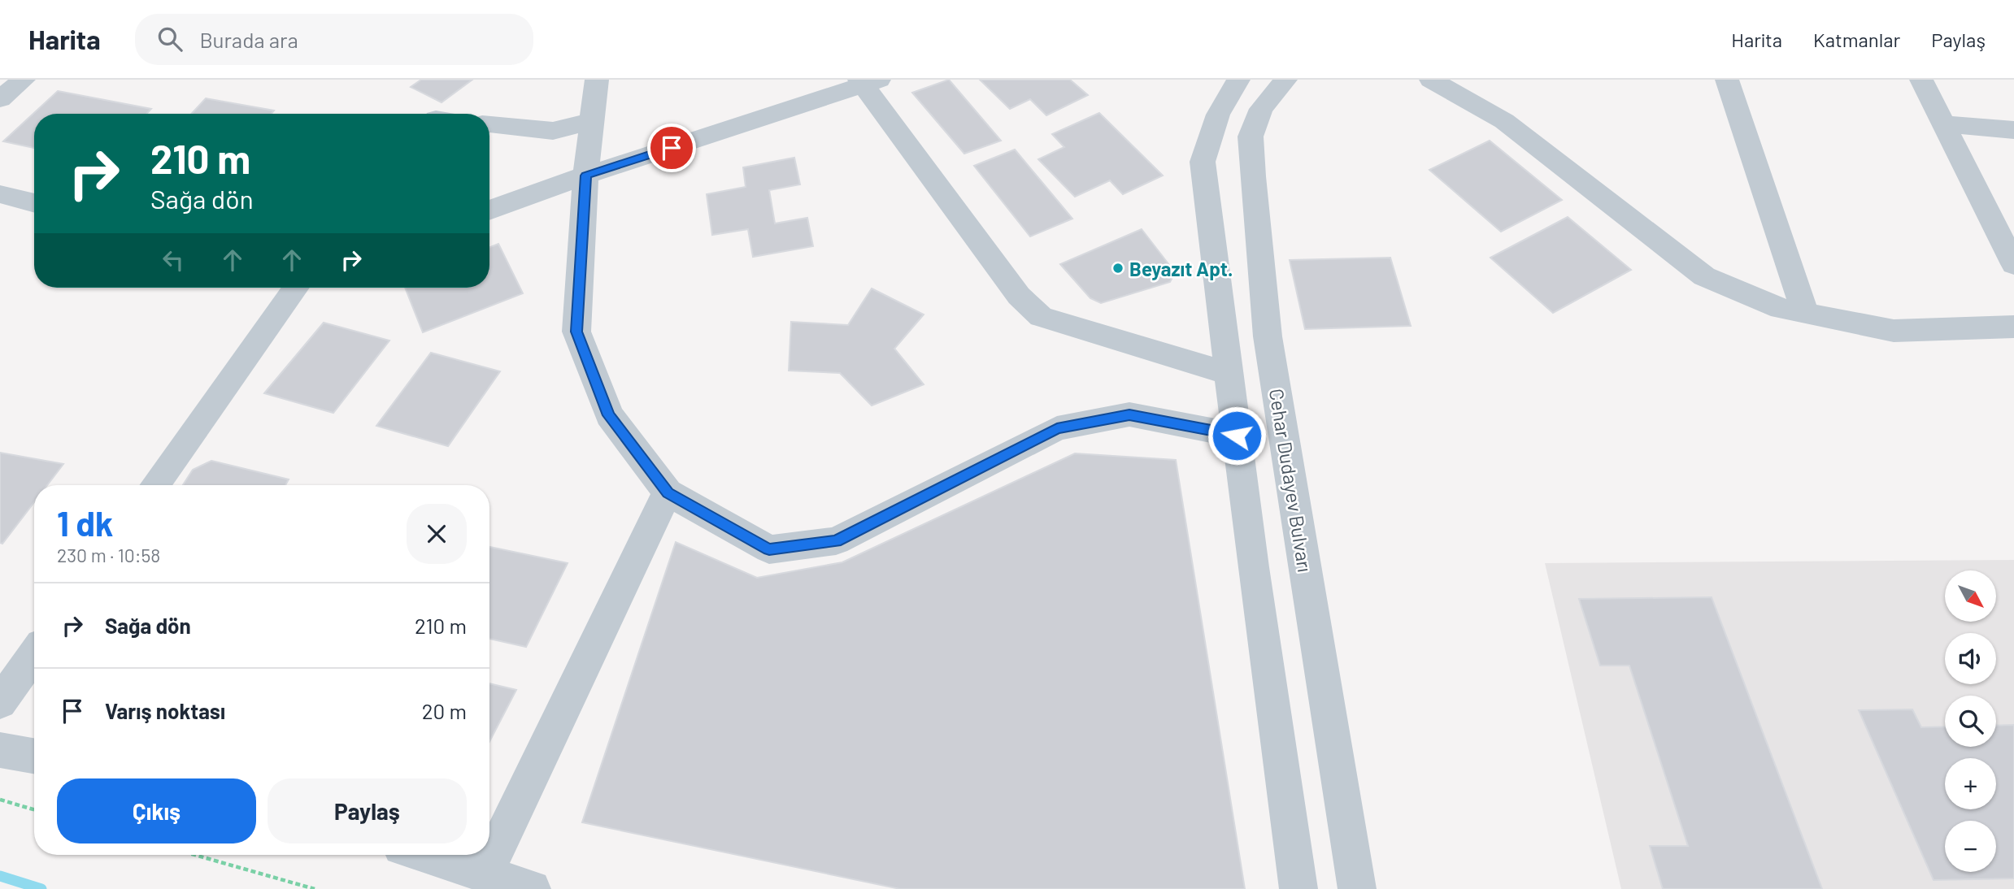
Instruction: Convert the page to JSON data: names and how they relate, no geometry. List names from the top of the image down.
{
  "streets": {
    "street": ["Cehar Dudayev Bulvarı"]
  },
  "places": ["Beyazıt Apt."],
  "north": "bottom right",
  "page": {
    "header": "Harita",
    "search": "Burada ara",
    "nav": ["Harita", "Katmanlar", "Paylaş"],
    "turn": ["210 m", "Sağa dön"],
    "heading": ["1 dk", "230 m · 10:58"],
    "map_buttons": ["+", "−"],
    "list": [
      {
        "name": "Sağa dön",
        "value": "210 m"
      },
      {
        "name": "Varış noktası",
        "value": "20 m"
      }
    ],
    "buttons": ["Çıkış", "Paylaş"]
  }
}
